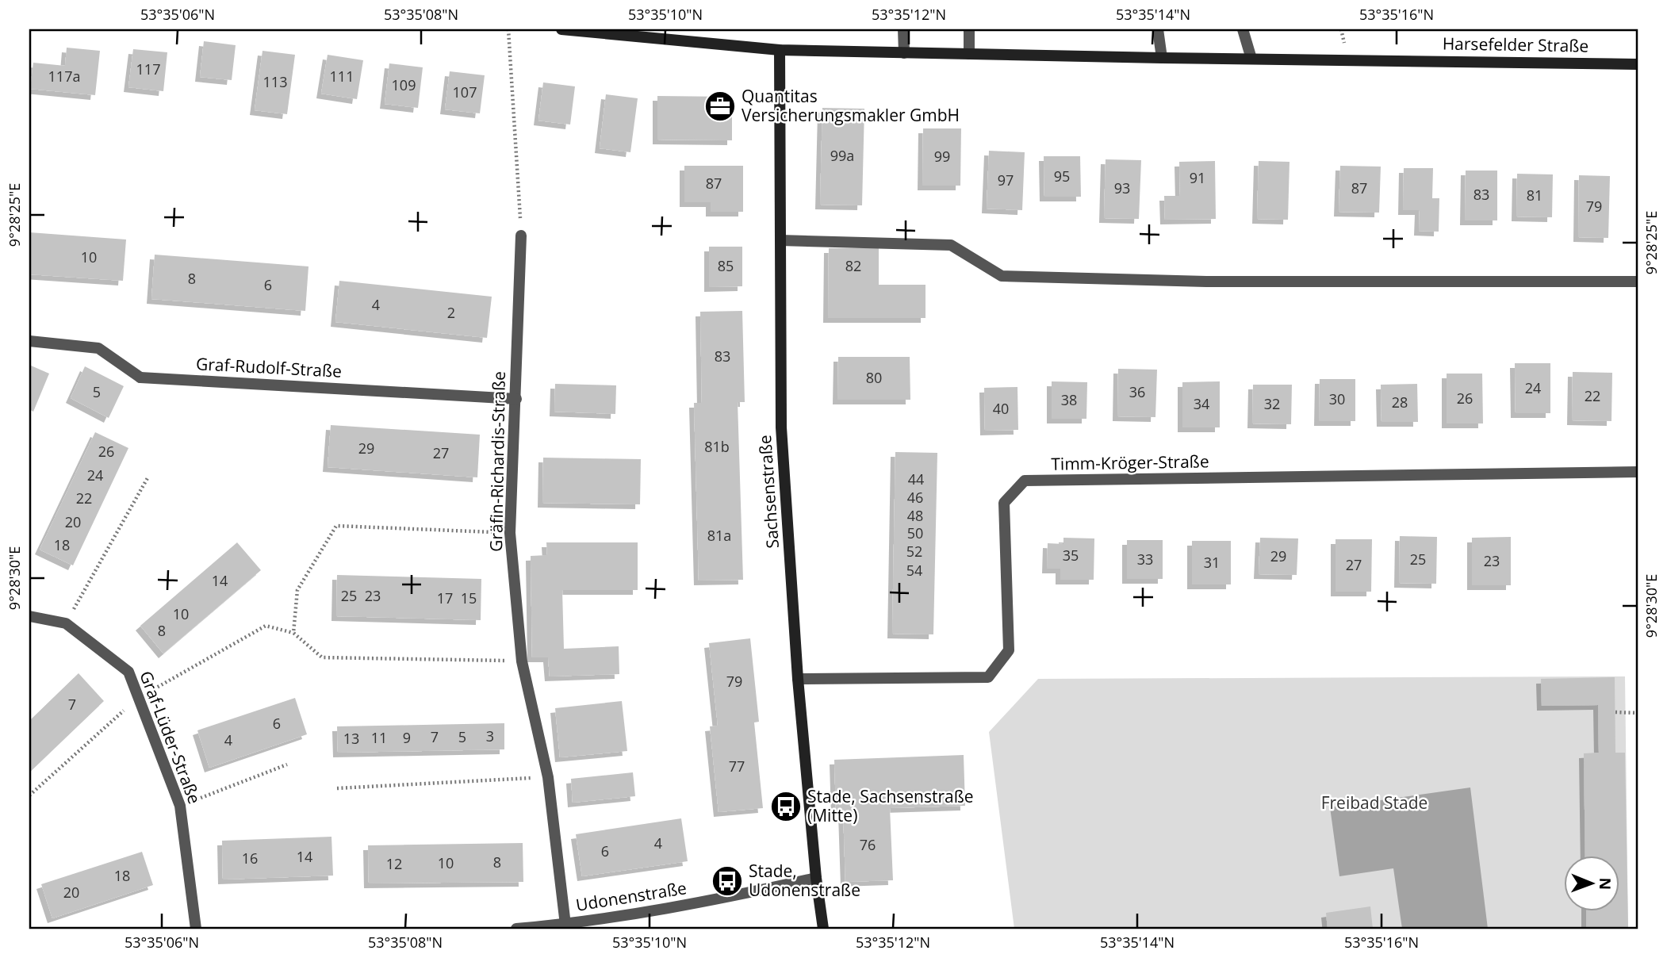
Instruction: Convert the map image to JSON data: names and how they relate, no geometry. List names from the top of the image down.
{
  "streets": {
    "main road": ["Harsefelder Straße", "Sachsenstraße"],
    "street": [
      "Graf-Rudolf-Straße",
      "Gräfin-Richardis-Straße",
      "Timm-Kröger-Straße",
      "Graf-Lüder-Straße",
      "Udonenstraße"
    ]
  },
  "crossings": [
    ["Harsefelder Straße", "Sachsenstraße"],
    ["Graf-Rudolf-Straße", "Gräfin-Richardis-Straße"],
    ["Gräfin-Richardis-Straße", "Udonenstraße"],
    ["Timm-Kröger-Straße", "Sachsenstraße"],
    ["Sachsenstraße", "Udonenstraße"]
  ],
  "parks": ["Freibad Stade"],
  "places": {
    "office": ["Quantitas Versicherungsmakler GmbH"],
    "bus stop": ["Stade, Sachsenstraße (Mitte)", "Stade, Udonenstraße"]
  },
  "house_numbers": [
    "117",
    "117a",
    "111",
    "113",
    "109",
    "107",
    "99a",
    "99",
    "95",
    "91",
    "97",
    "87",
    "93",
    "87",
    "83",
    "81",
    "79",
    "10",
    "85",
    "82",
    "8",
    "6",
    "4",
    "2",
    "83",
    "80",
    "24",
    "5",
    "36",
    "22",
    "26",
    "30",
    "38",
    "28",
    "34",
    "32",
    "40",
    "81b",
    "29",
    "26",
    "27",
    "24",
    "44",
    "46",
    "22",
    "48",
    "20",
    "50",
    "81a",
    "18",
    "52",
    "35",
    "29",
    "33",
    "25",
    "23",
    "31",
    "27",
    "54",
    "14",
    "25",
    "23",
    "17",
    "15",
    "10",
    "8",
    "79",
    "7",
    "6",
    "3",
    "7",
    "5",
    "11",
    "9",
    "13",
    "4",
    "77",
    "4",
    "76",
    "6",
    "14",
    "16",
    "8",
    "10",
    "12",
    "18",
    "20"
  ],
  "north": "right",
  "coordinates": [
    "53°35'06\"N",
    "53°35'08\"N",
    "53°35'10\"N",
    "53°35'12\"N",
    "53°35'14\"N",
    "53°35'16\"N",
    "9°28'25\"E",
    "9°28'30\"E"
  ]
}
